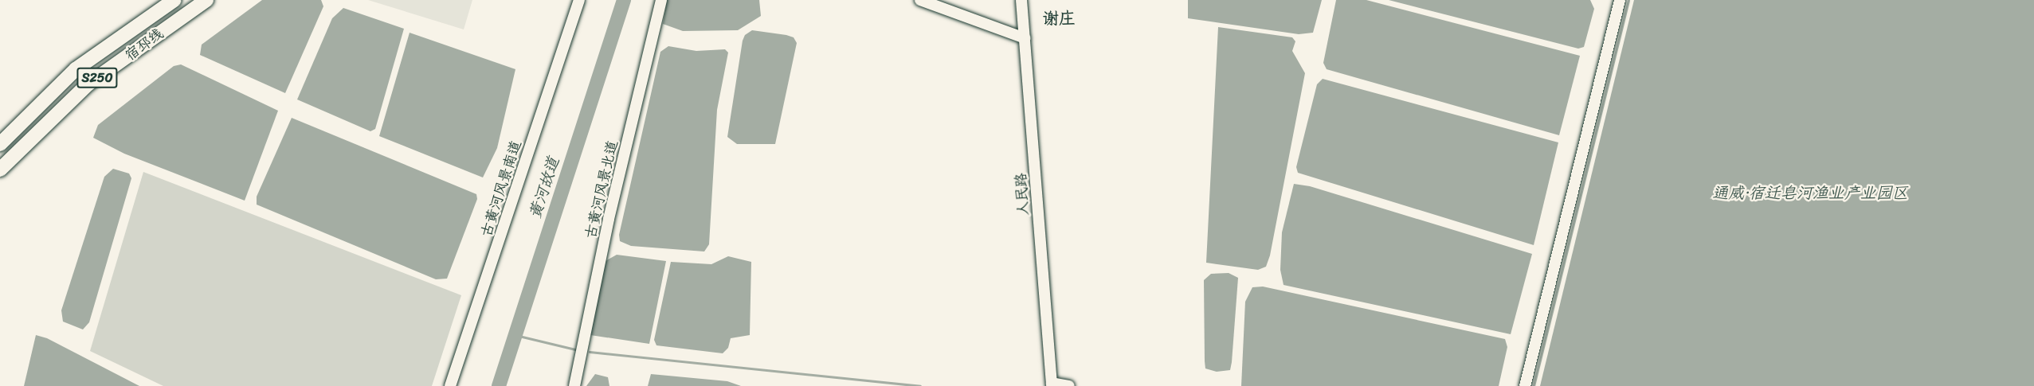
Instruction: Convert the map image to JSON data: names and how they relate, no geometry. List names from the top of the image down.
{
  "streets": {
    "main road": ["宿邳线", "S250"],
    "street": ["古黄河风景南道", "古黄河风景北道", "人民路"]
  },
  "districts": ["谢庄"],
  "water": ["黄河故道", "通威·宿迁皂河渔业产业园区"]
}
